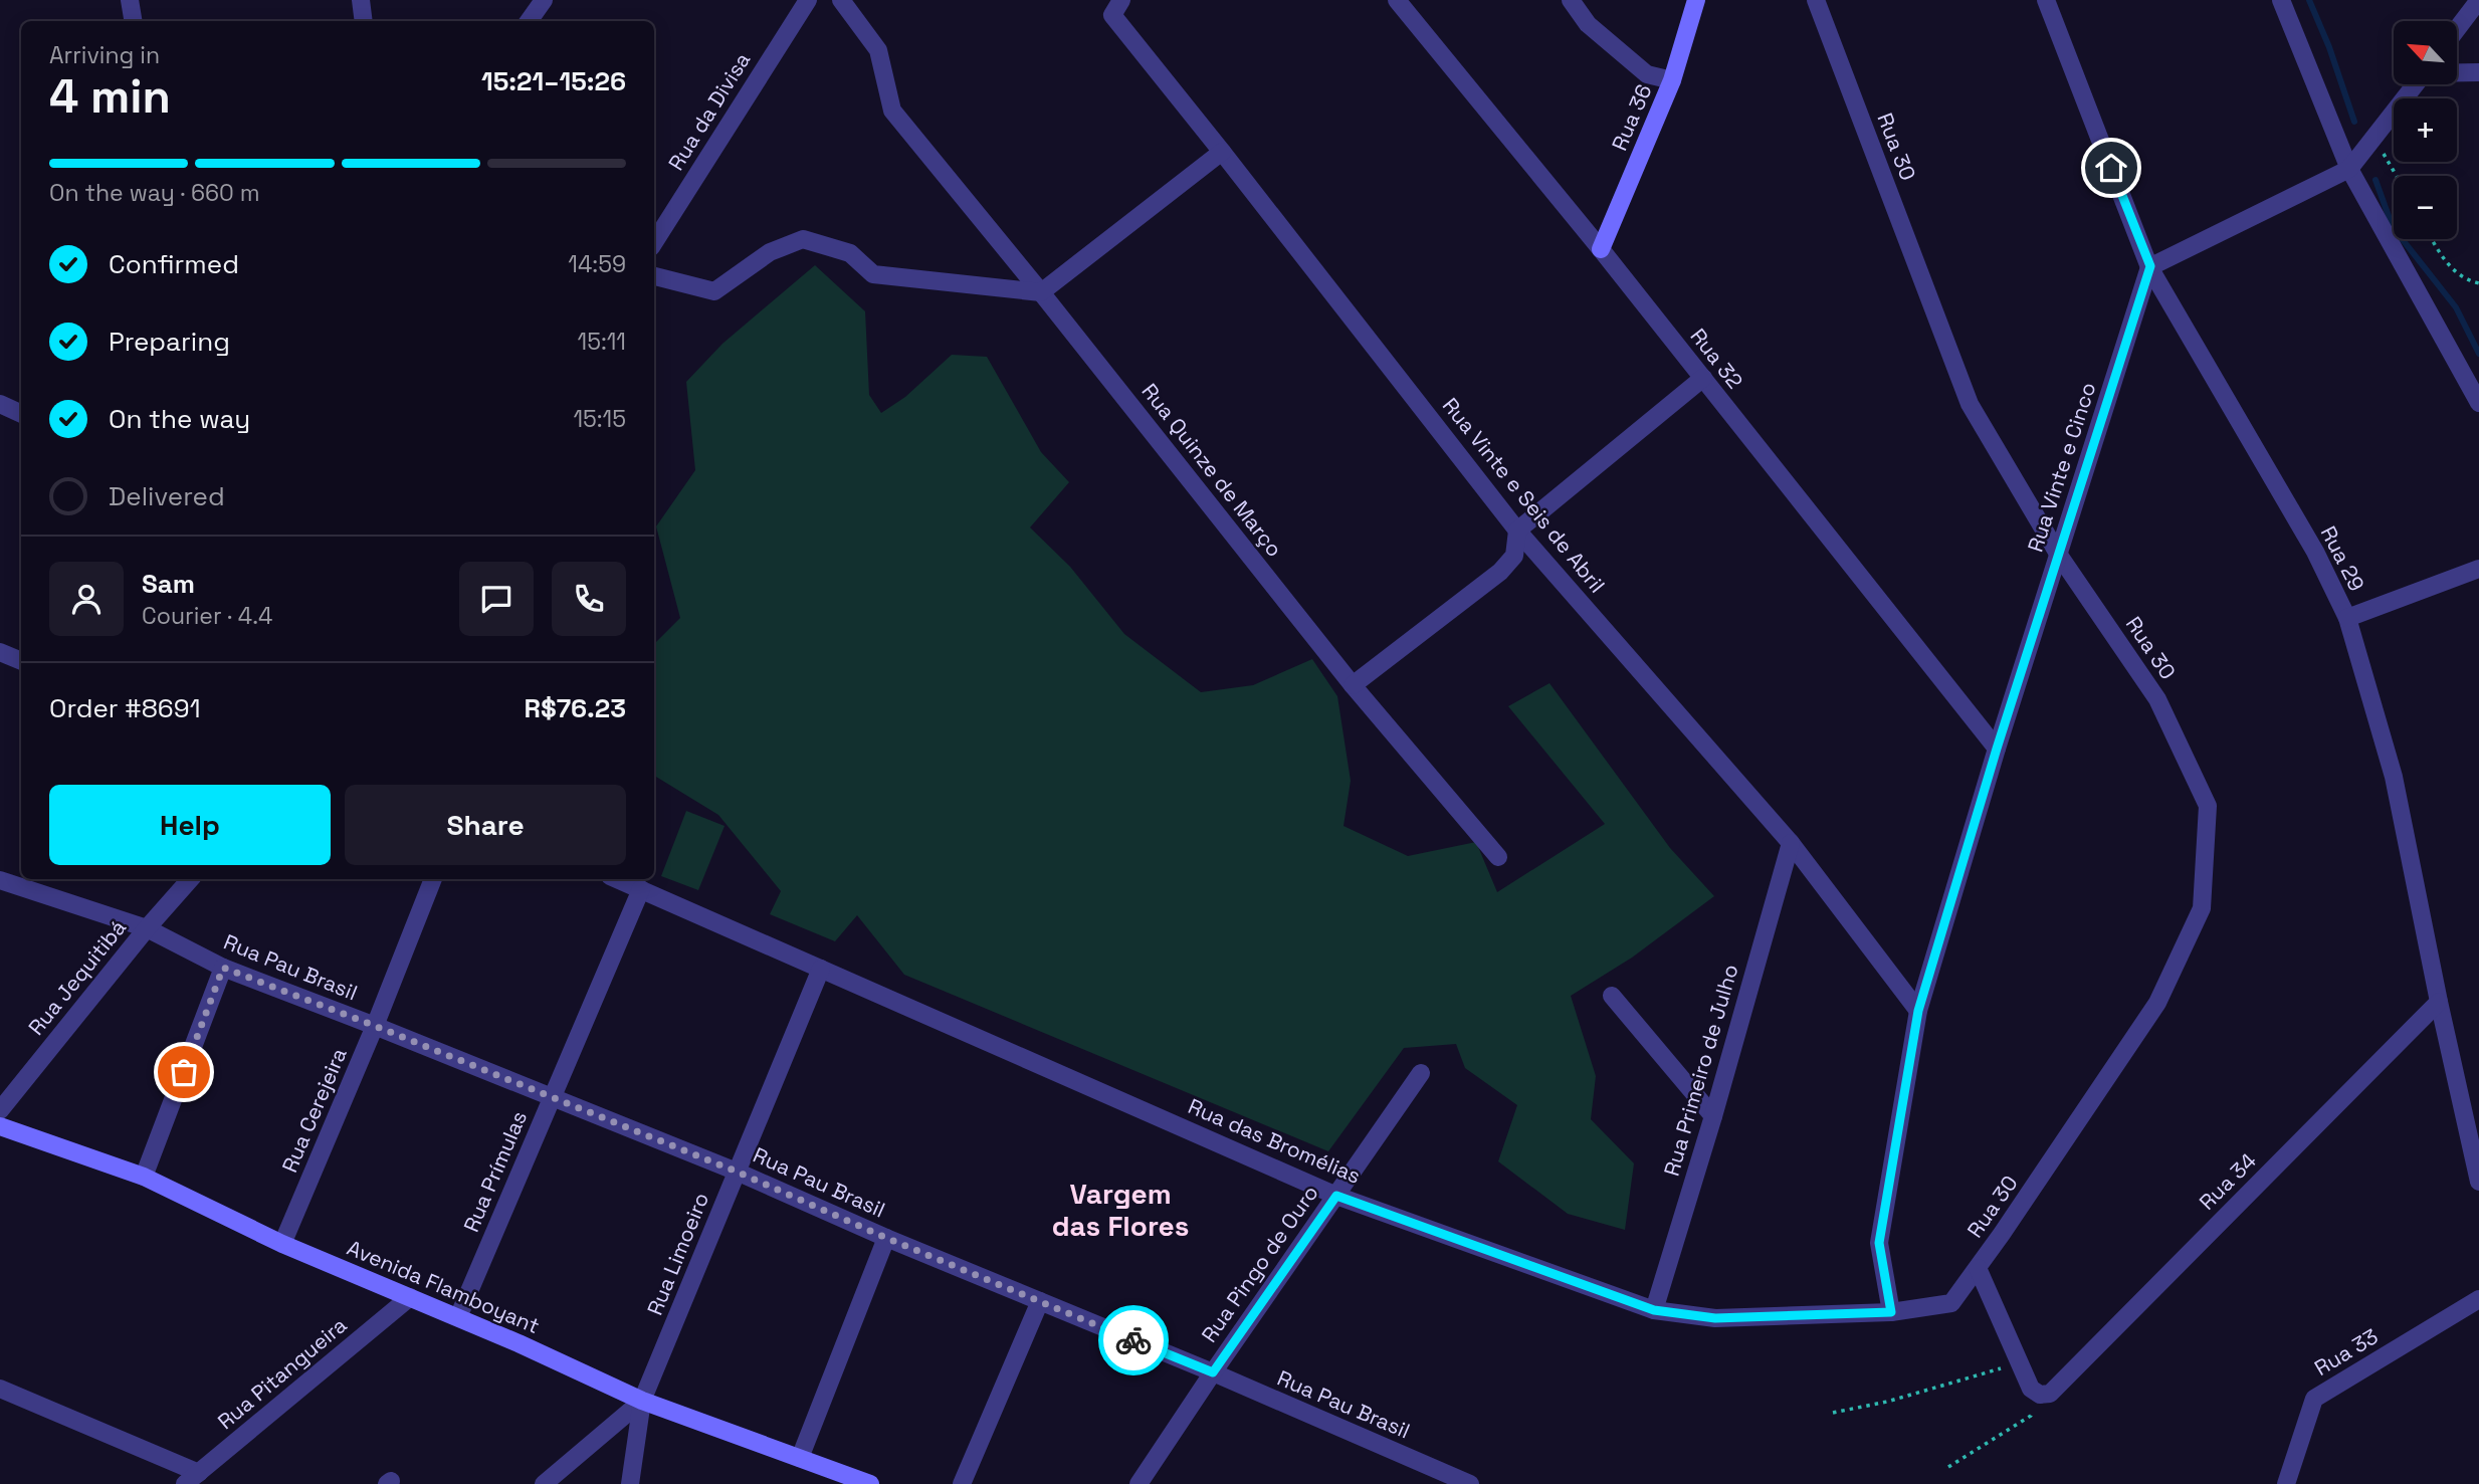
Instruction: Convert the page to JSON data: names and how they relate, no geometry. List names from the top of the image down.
{
  "streets": {
    "street": [
      "Rua da Divisa",
      "Rua 36",
      "Rua 30",
      "Rua 32",
      "Rua Vinte e Cinco",
      "Rua Quinze de Março",
      "Rua Vinte e Seis de Abril",
      "Rua 29",
      "Rua Pau Brasil",
      "Rua Jequitibá",
      "Rua Primeiro de Julho",
      "Rua Cerejeira",
      "Rua das Bromélias",
      "Rua Prímulas",
      "Rua 34",
      "Rua Limoeiro",
      "Rua Pingo de Ouro",
      "Avenida Flamboyant",
      "Rua 33",
      "Rua Pitangueira"
    ]
  },
  "crossings": [
    ["Rua 36", "Rua 32"],
    ["Rua 30", "Rua Vinte e Cinco"],
    ["Rua 30", "Rua das Bromélias"],
    ["Rua 32", "Rua Vinte e Cinco"],
    ["Rua Vinte e Cinco", "Rua Vinte e Seis de Abril"],
    ["Rua Vinte e Cinco", "Rua 29"],
    ["Rua Vinte e Cinco", "Rua das Bromélias"],
    ["Rua Vinte e Seis de Abril", "Rua Primeiro de Julho"],
    ["Rua 29", "Rua 34"],
    ["Rua Pau Brasil", "Rua Jequitibá"],
    ["Rua Pau Brasil", "Rua Cerejeira"],
    ["Rua Pau Brasil", "Rua Prímulas"],
    ["Rua Pau Brasil", "Rua Limoeiro"],
    ["Rua Pau Brasil", "Rua Pingo de Ouro"],
    ["Rua Primeiro de Julho", "Rua das Bromélias"],
    ["Rua Cerejeira", "Avenida Flamboyant"],
    ["Rua das Bromélias", "Rua Prímulas"],
    ["Rua das Bromélias", "Rua Limoeiro"],
    ["Rua das Bromélias", "Rua Pingo de Ouro"],
    ["Rua Prímulas", "Avenida Flamboyant"],
    ["Rua Limoeiro", "Avenida Flamboyant"],
    ["Avenida Flamboyant", "Rua Pitangueira"]
  ],
  "districts": ["Vargem das Flores"],
  "north": "top left",
  "page": {
    "map_buttons": ["+", "−"],
    "heading": ["4 min", "Arriving in", "15:21–15:26"],
    "panel": [
      "Sam",
      "Courier · 4.4",
      "Order #8691",
      "R$76.23"
    ],
    "bar": "On the way · 660 m",
    "list": [
      ["Confirmed", "14:59"],
      ["Preparing", "15:11"],
      ["On the way", "15:15"],
      "Delivered"
    ],
    "buttons": ["Help", "Share"]
  }
}
